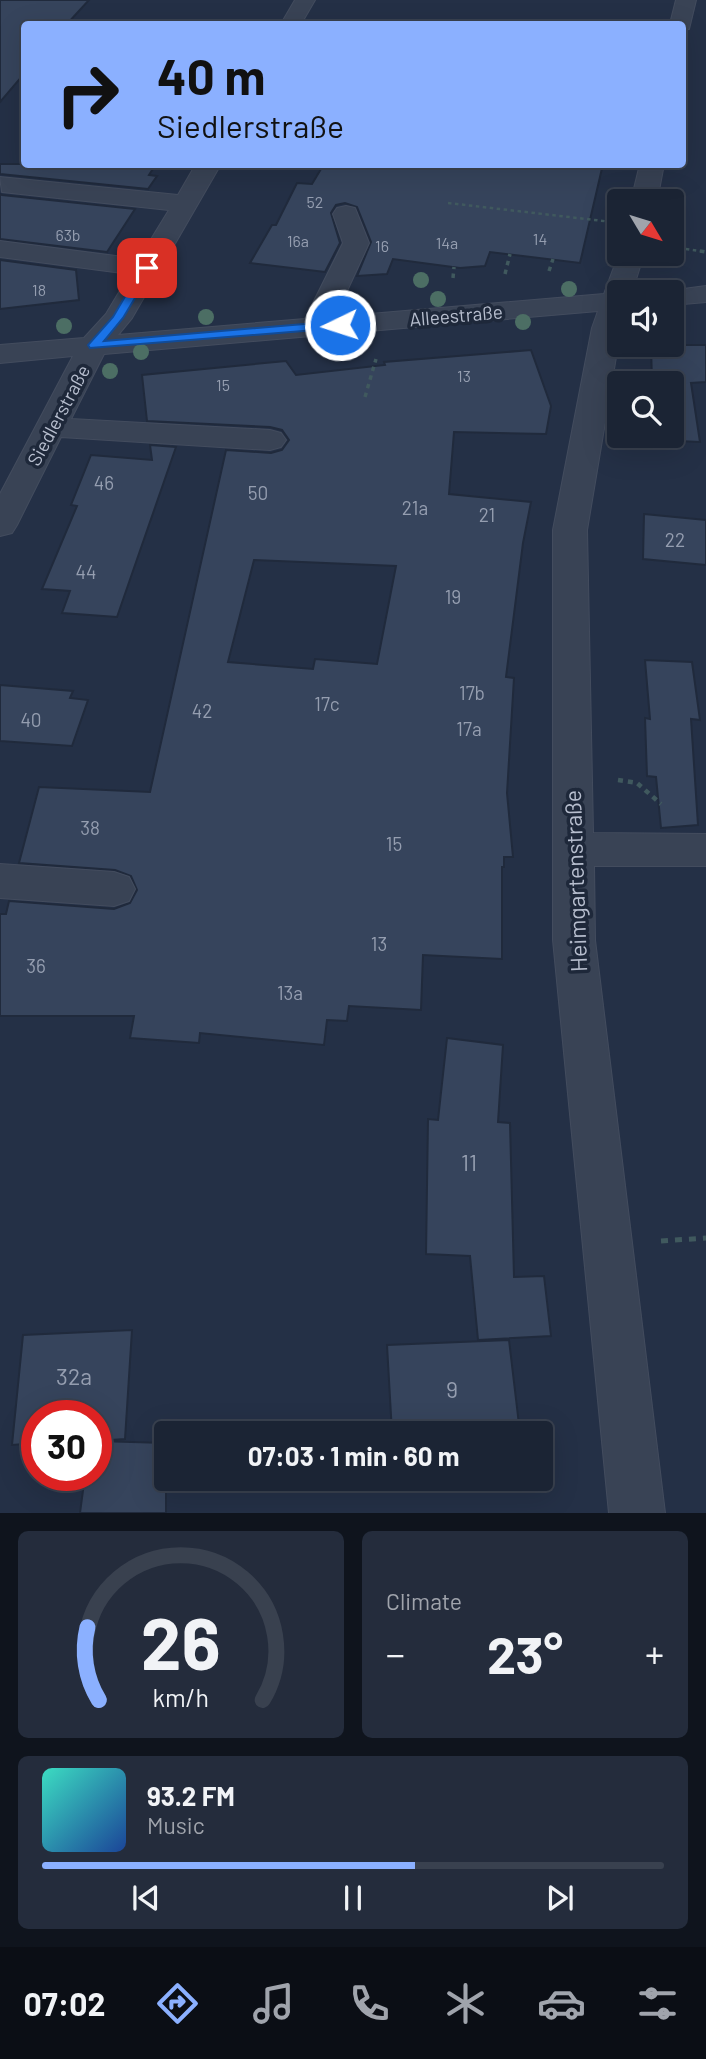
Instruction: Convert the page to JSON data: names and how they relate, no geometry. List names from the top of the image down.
{
  "streets": {
    "street": ["Alleestraße", "Siedlerstraße", "Heimgartenstraße"]
  },
  "crossings": [
    ["Alleestraße", "Siedlerstraße"]
  ],
  "house_numbers": [
    "52",
    "63b",
    "14",
    "16a",
    "14a",
    "16",
    "18",
    "13",
    "15",
    "46",
    "50",
    "21a",
    "21",
    "22",
    "44",
    "19",
    "17b",
    "17c",
    "42",
    "40",
    "17a",
    "38",
    "15",
    "13",
    "36",
    "13a",
    "11",
    "32a",
    "9"
  ],
  "north": "bottom right",
  "page": {
    "turn": ["40 m", "Siedlerstraße"],
    "limit": "30",
    "trip": "07:03 · 1 min · 60 m",
    "tile": "Climate",
    "heat": ["−", "23°", "+"],
    "song": ["93.2 FM", "Music"],
    "tabs": "07:02",
    "gauge": ["26", "km/h"]
  }
}
